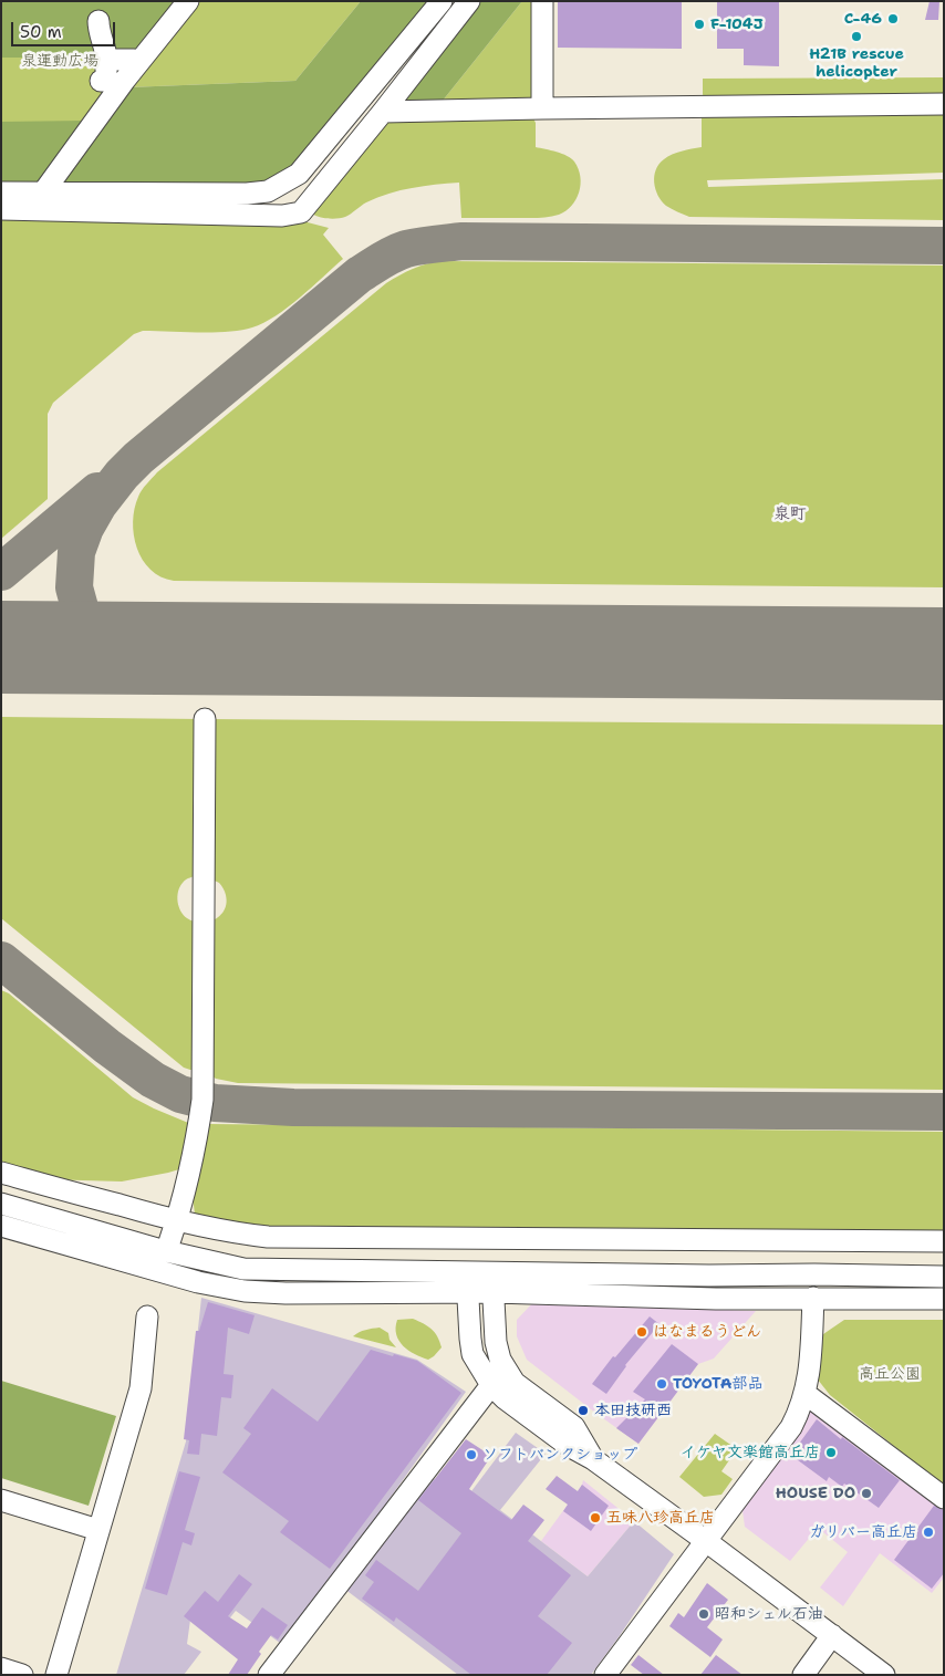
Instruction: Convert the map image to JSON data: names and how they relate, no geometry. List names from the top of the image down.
{
  "districts": ["泉町"],
  "parks": ["泉運動広場", "高丘公園"],
  "places": [
    "C-46",
    "F-104J",
    "H21B rescue helicopter",
    "はなまるうどん",
    "TOYOTA部品",
    "本田技研西",
    "イケヤ文楽館高丘店",
    "ソフトバンクショップ",
    "HOUSE DO",
    "五味八珍高丘店",
    "ガリバー高丘店",
    "昭和シェル石油"
  ],
  "scale_bar": "50 m"
}
